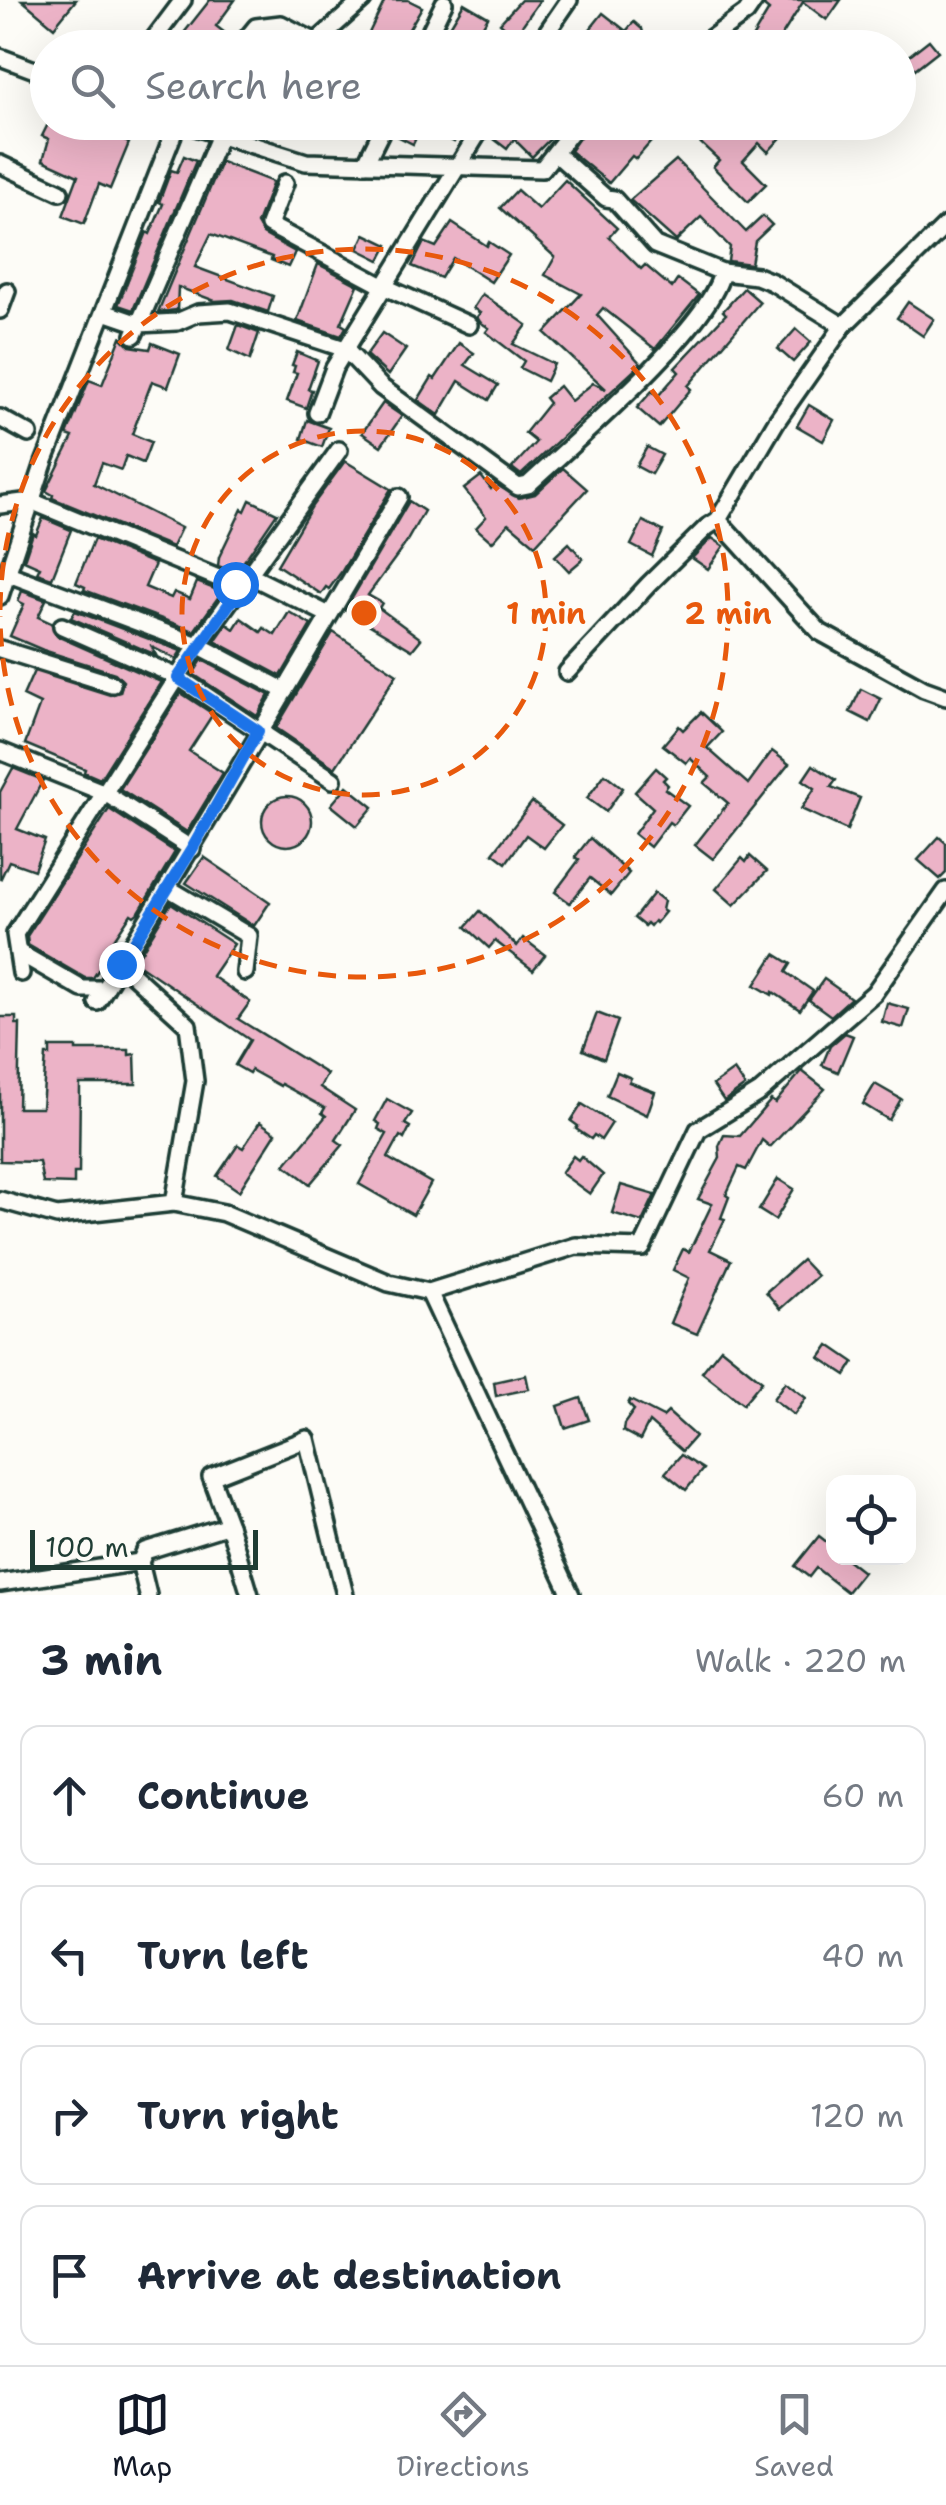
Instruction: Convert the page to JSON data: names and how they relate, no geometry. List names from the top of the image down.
{
  "scale_bar": "100 m",
  "page": {
    "search": "Search here",
    "scale": "100 m",
    "heading": ["3 min", "Walk · 220 m"],
    "list": [
      ["Continue", "60 m"],
      ["Turn left", "40 m"],
      ["Turn right", "120 m"],
      "Arrive at destination"
    ],
    "nav": ["Map", "Directions", "Saved"]
  },
  "rings": ["1 min", "2 min"]
}
